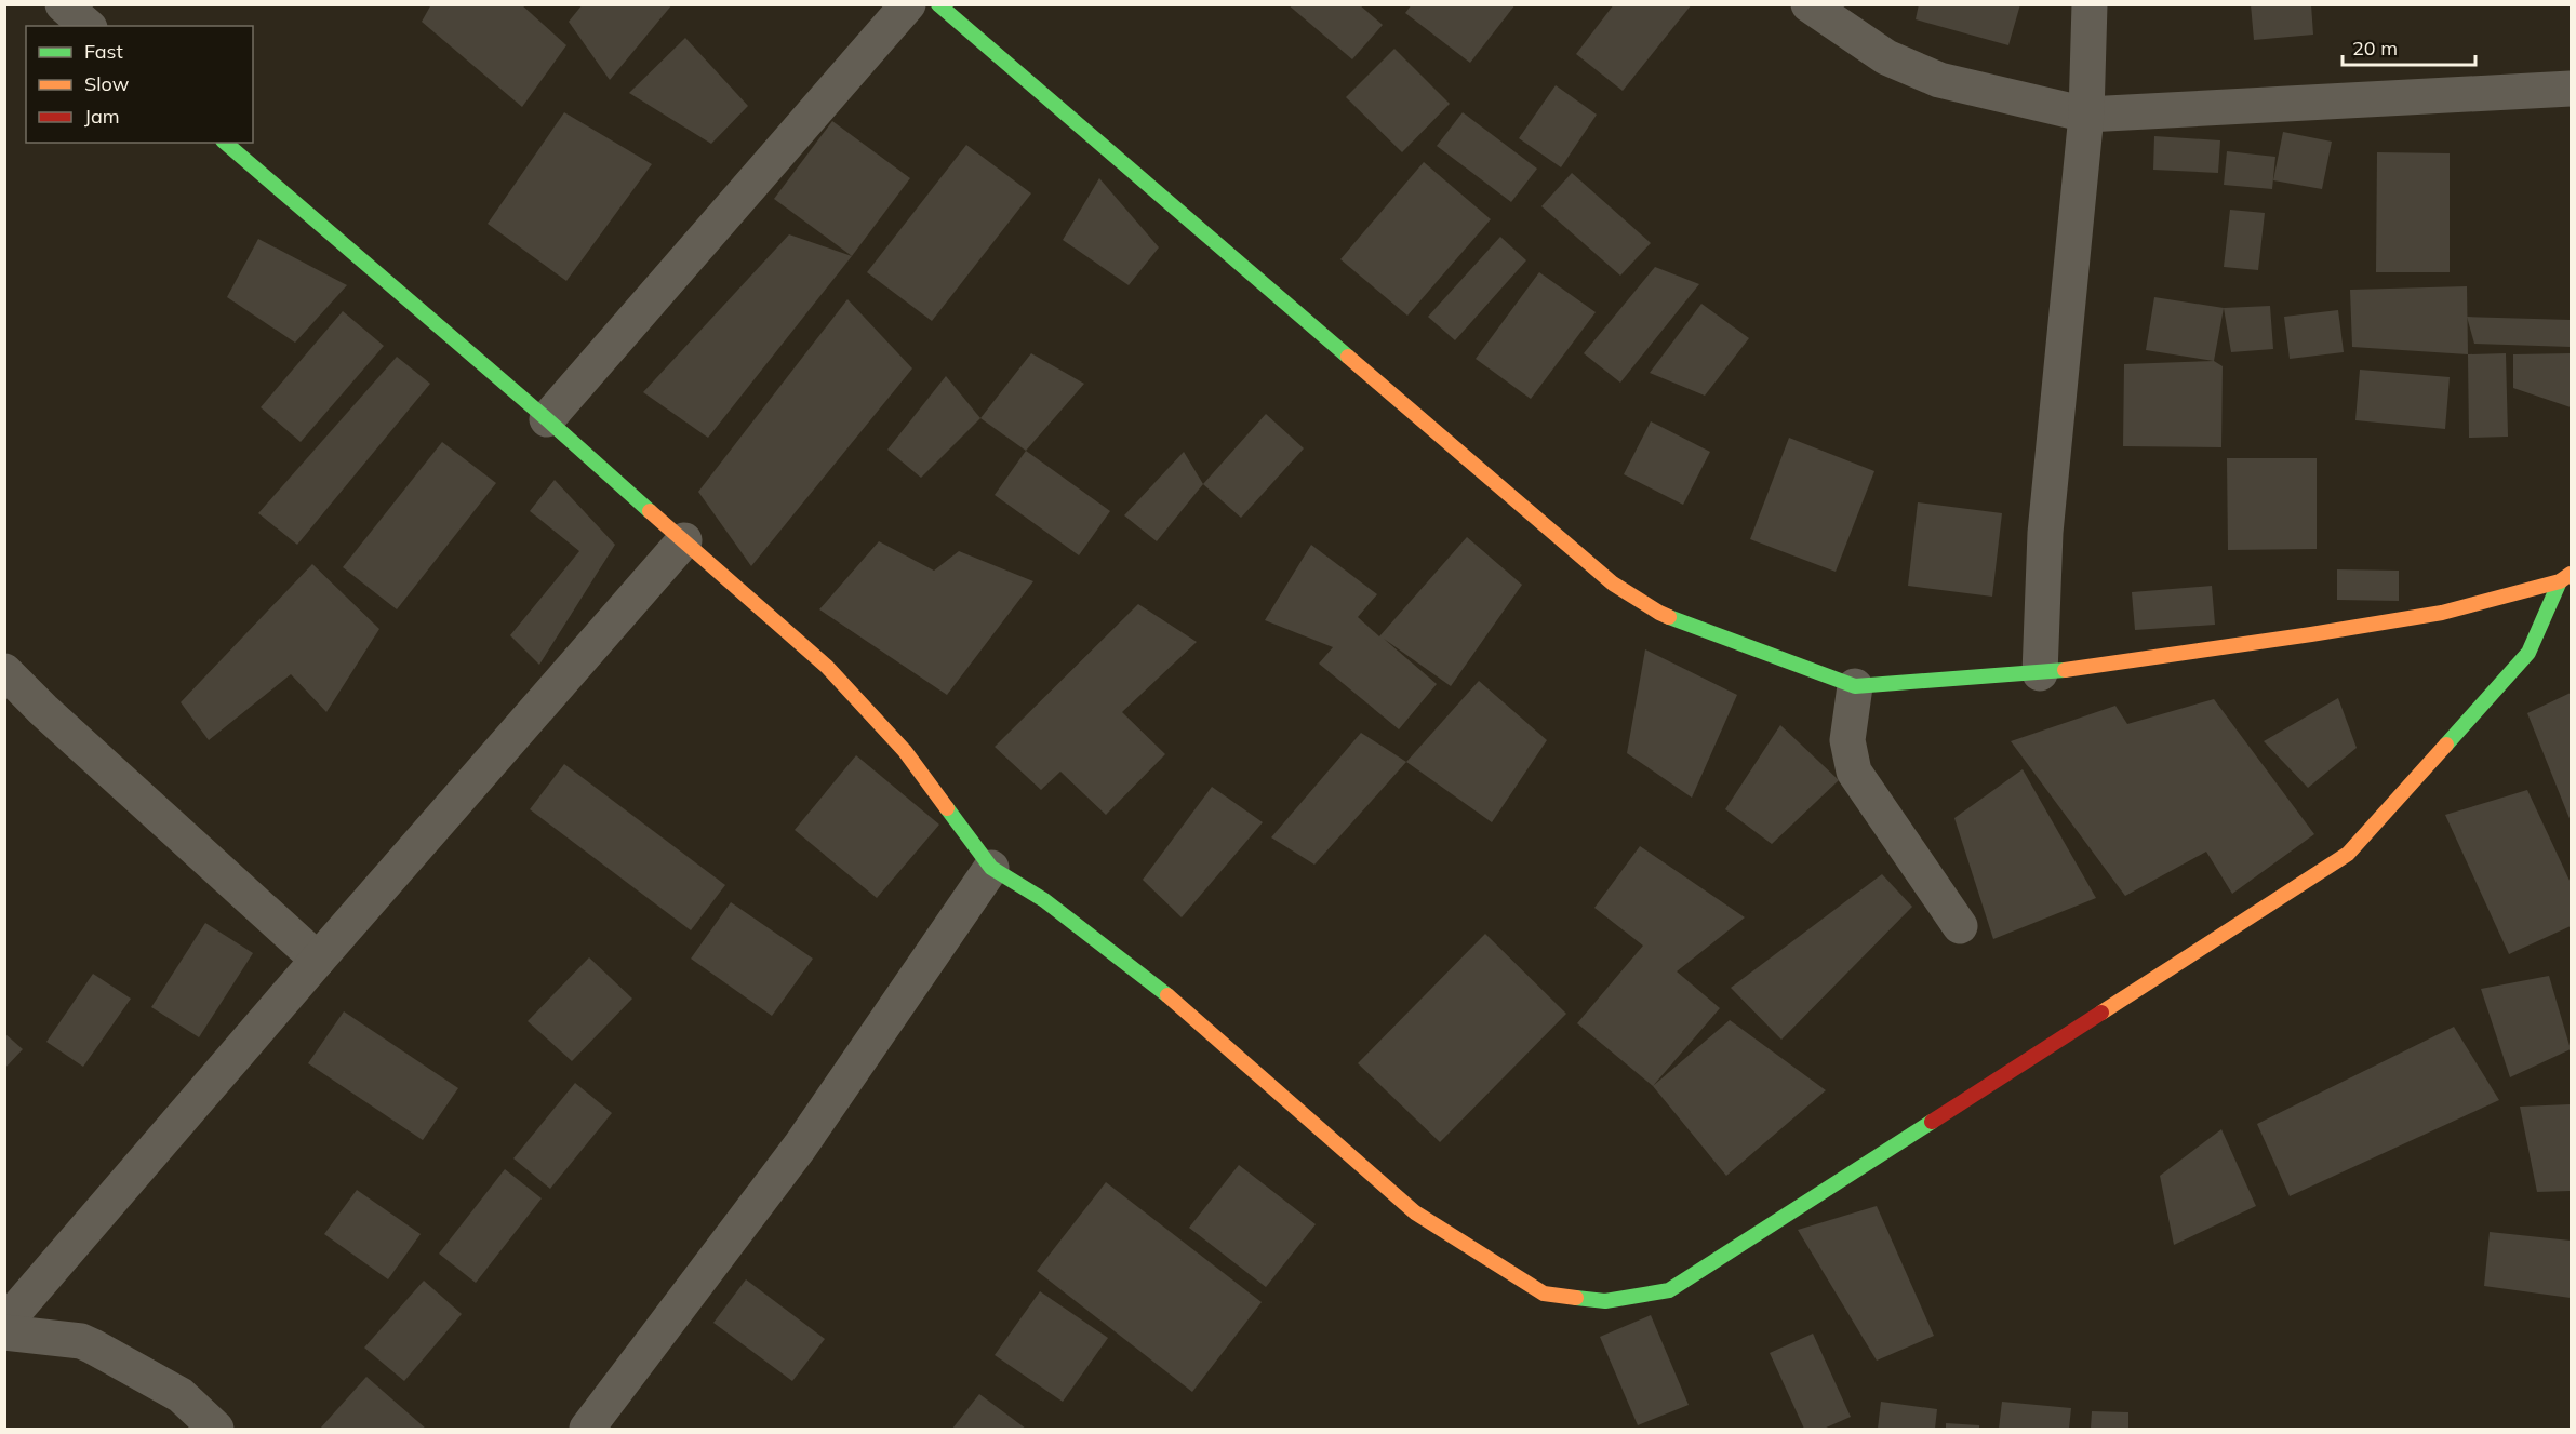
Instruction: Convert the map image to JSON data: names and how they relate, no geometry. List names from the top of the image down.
{
  "legend": ["Fast", "Slow", "Jam"],
  "scale_bar": "20 m"
}
